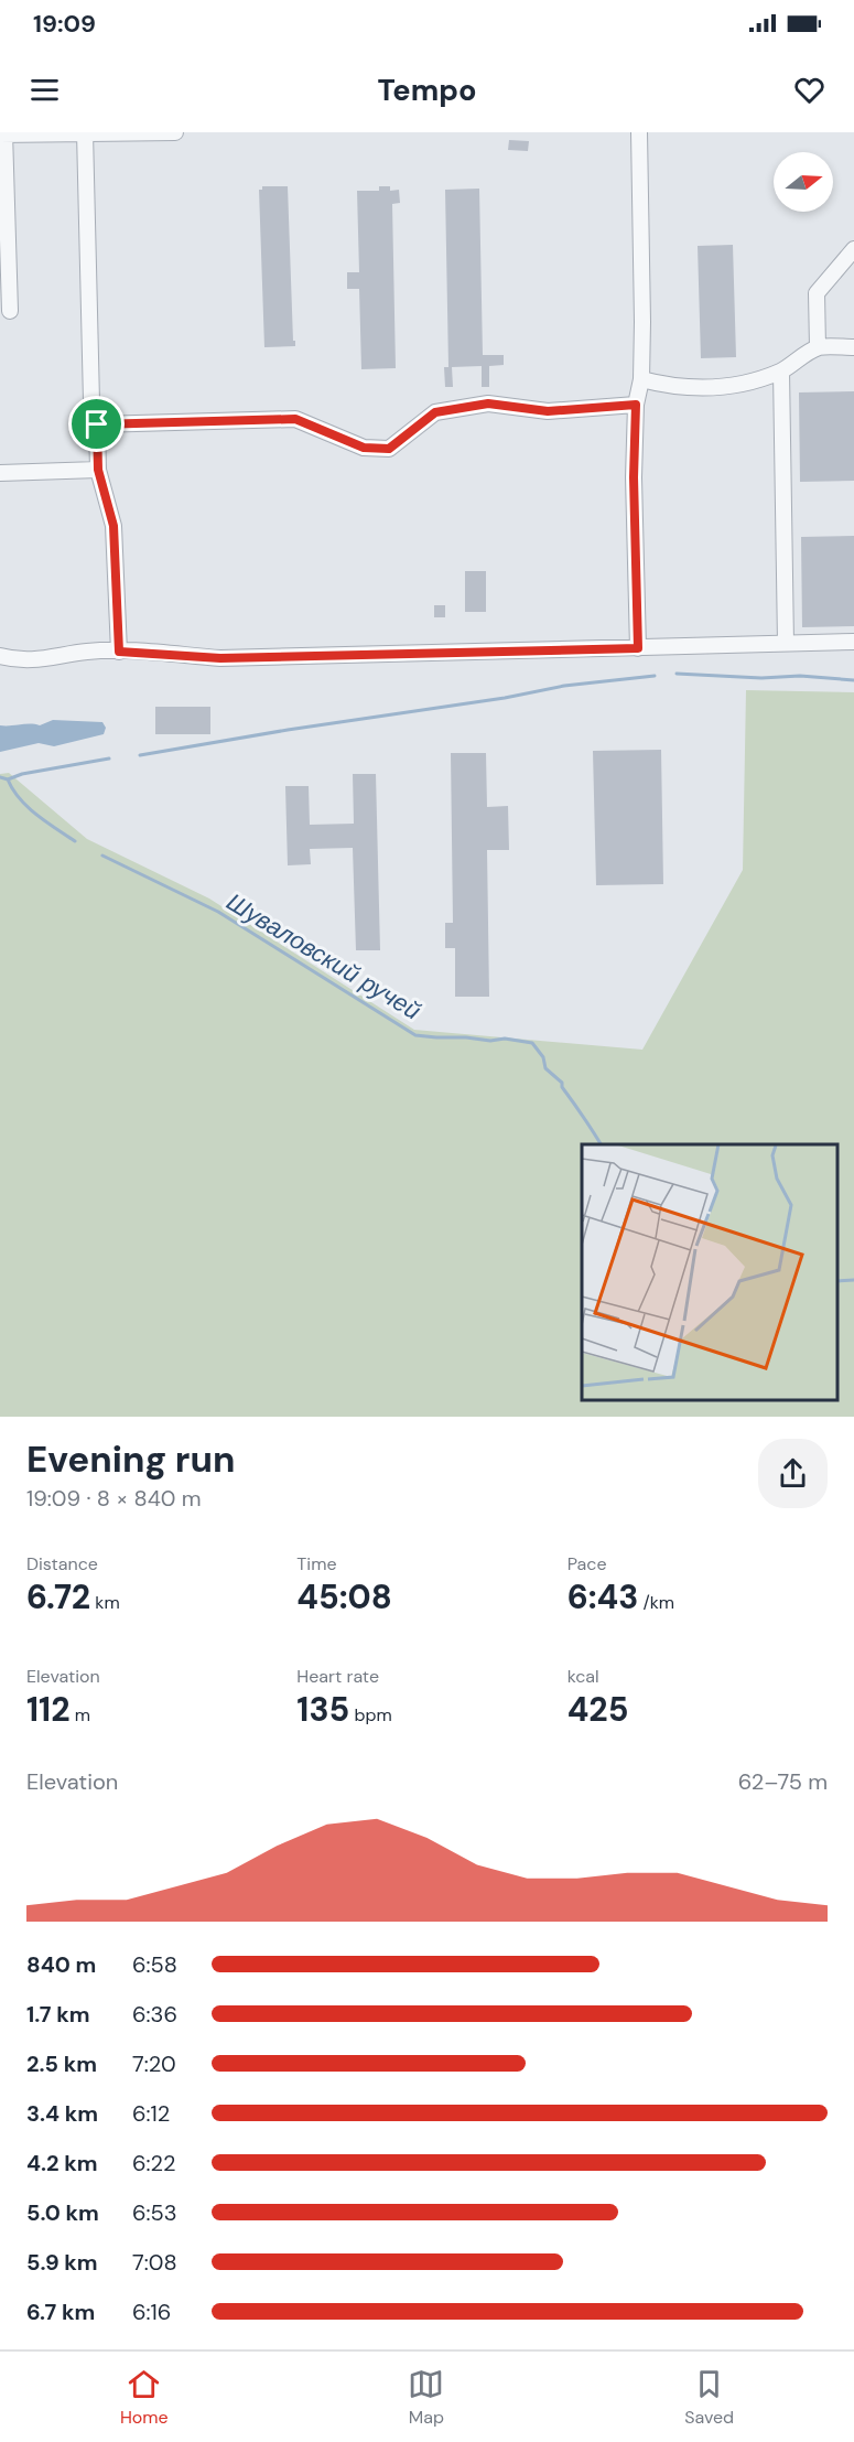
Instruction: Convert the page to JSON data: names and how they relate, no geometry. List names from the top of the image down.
{
  "water": ["Шуваловский ручей"],
  "north": "right",
  "page": {
    "status": "19:09",
    "header": "Tempo",
    "heading": ["Evening run", "19:09 · 8 × 840 m"],
    "stats": [
      ["Distance", "6.72 km"],
      ["Time", "45:08"],
      ["Pace", "6:43 /km"],
      ["Elevation", "112 m"],
      ["Heart rate", "135 bpm"],
      ["kcal", "425"]
    ],
    "chart": ["Elevation", "62–75 m"],
    "list": [
      {
        "name": "840 m",
        "note": "6:58"
      },
      {
        "name": "1.7 km",
        "note": "6:36"
      },
      {
        "name": "2.5 km",
        "note": "7:20"
      },
      {
        "name": "3.4 km",
        "note": "6:12"
      },
      {
        "name": "4.2 km",
        "note": "6:22"
      },
      {
        "name": "5.0 km",
        "note": "6:53"
      },
      {
        "name": "5.9 km",
        "note": "7:08"
      },
      {
        "name": "6.7 km",
        "note": "6:16"
      }
    ],
    "tabs": ["Home", "Map", "Saved"]
  }
}
